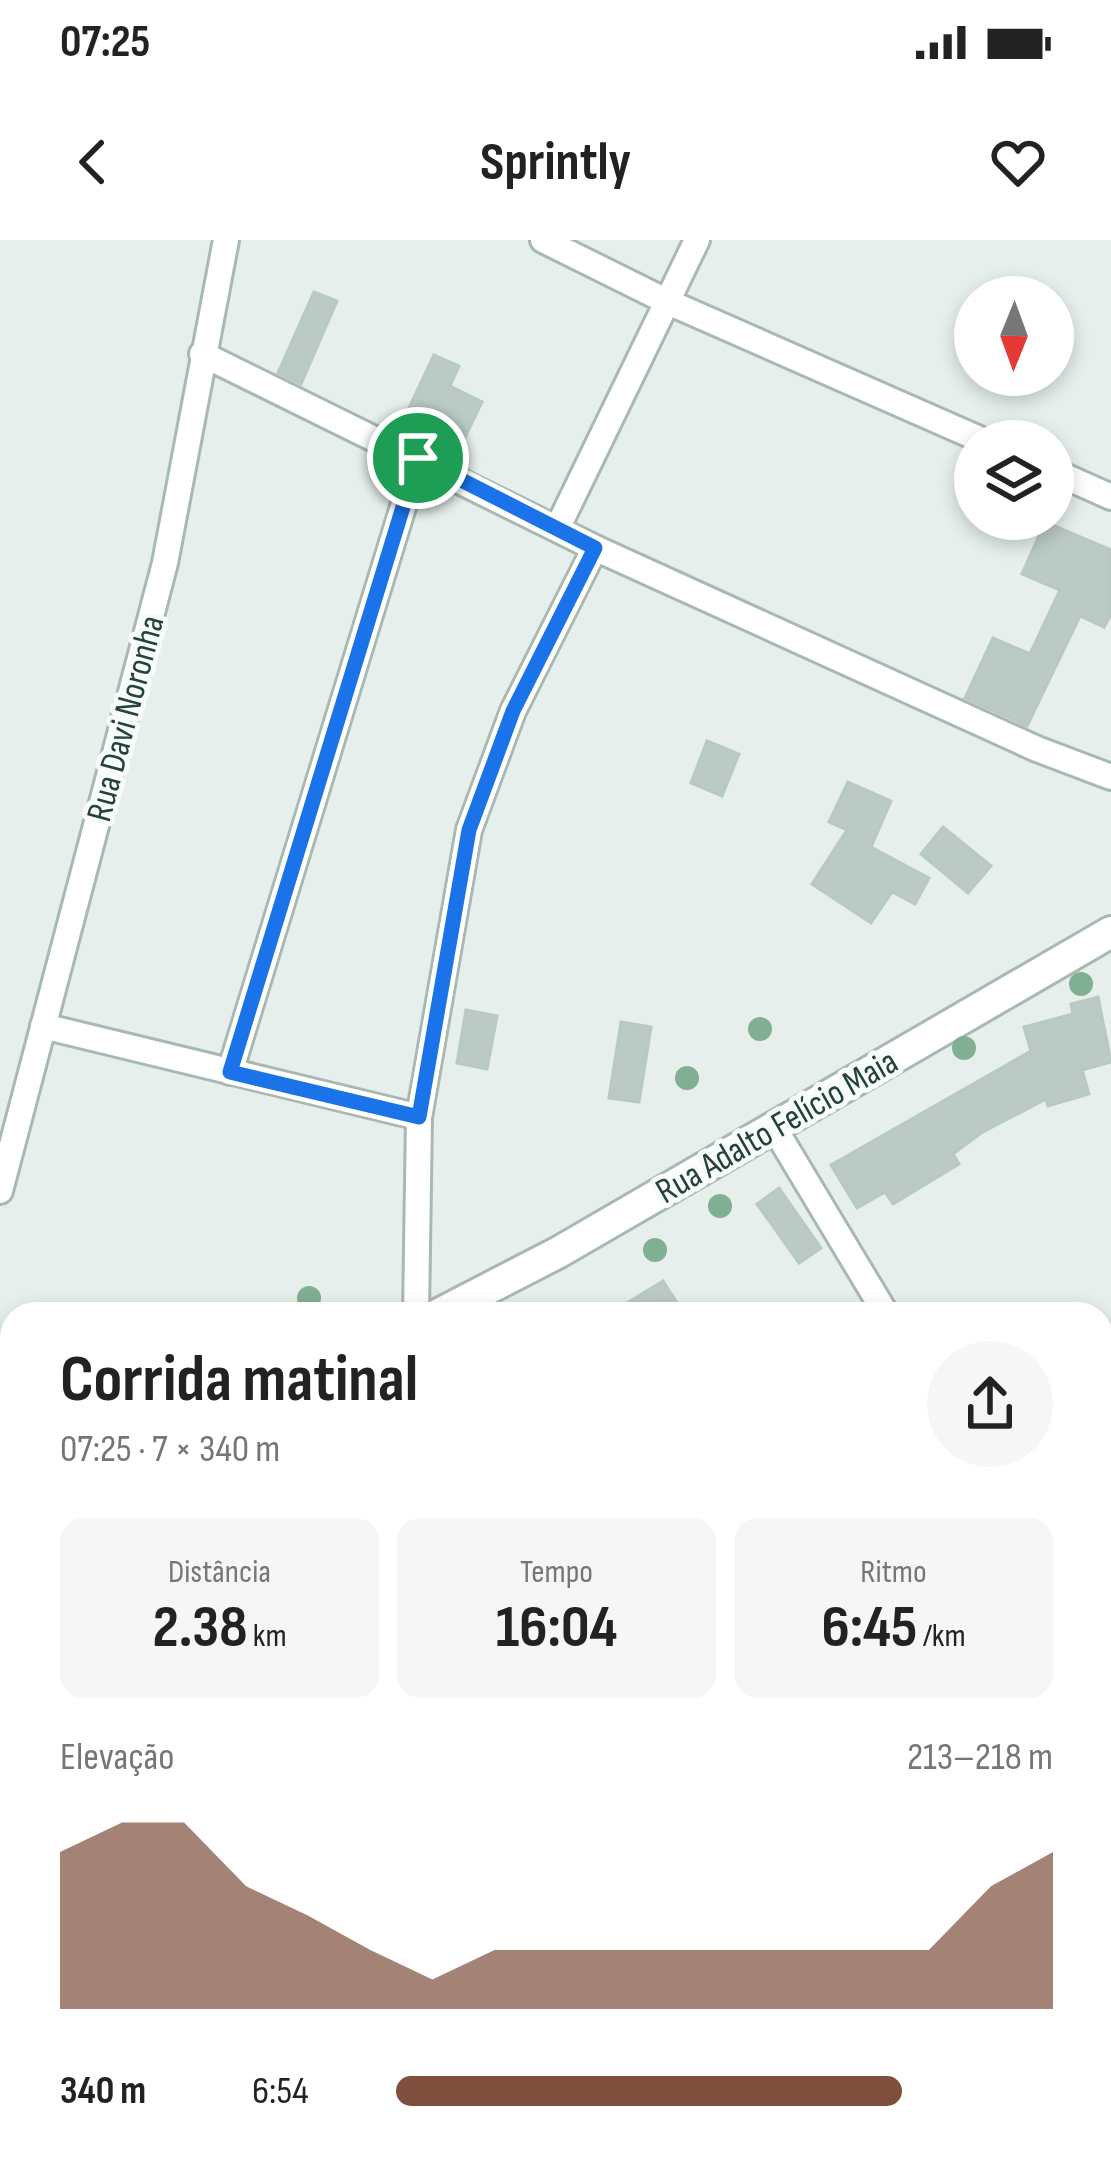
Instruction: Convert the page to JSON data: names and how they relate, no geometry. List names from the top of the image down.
{
  "streets": {
    "street": ["Rua Davi Noronha", "Rua Adalto Felício Maia"]
  },
  "north": "bottom",
  "page": {
    "status": "07:25",
    "header": "Sprintly",
    "heading": ["Corrida matinal", "07:25 · 7 × 340 m"],
    "stats": [
      ["Distância", "2.38 km"],
      ["Tempo", "16:04"],
      ["Ritmo", "6:45 /km"]
    ],
    "chart": ["Elevação", "213–218 m"],
    "list": [
      {
        "name": "340 m",
        "note": "6:54"
      }
    ]
  }
}
